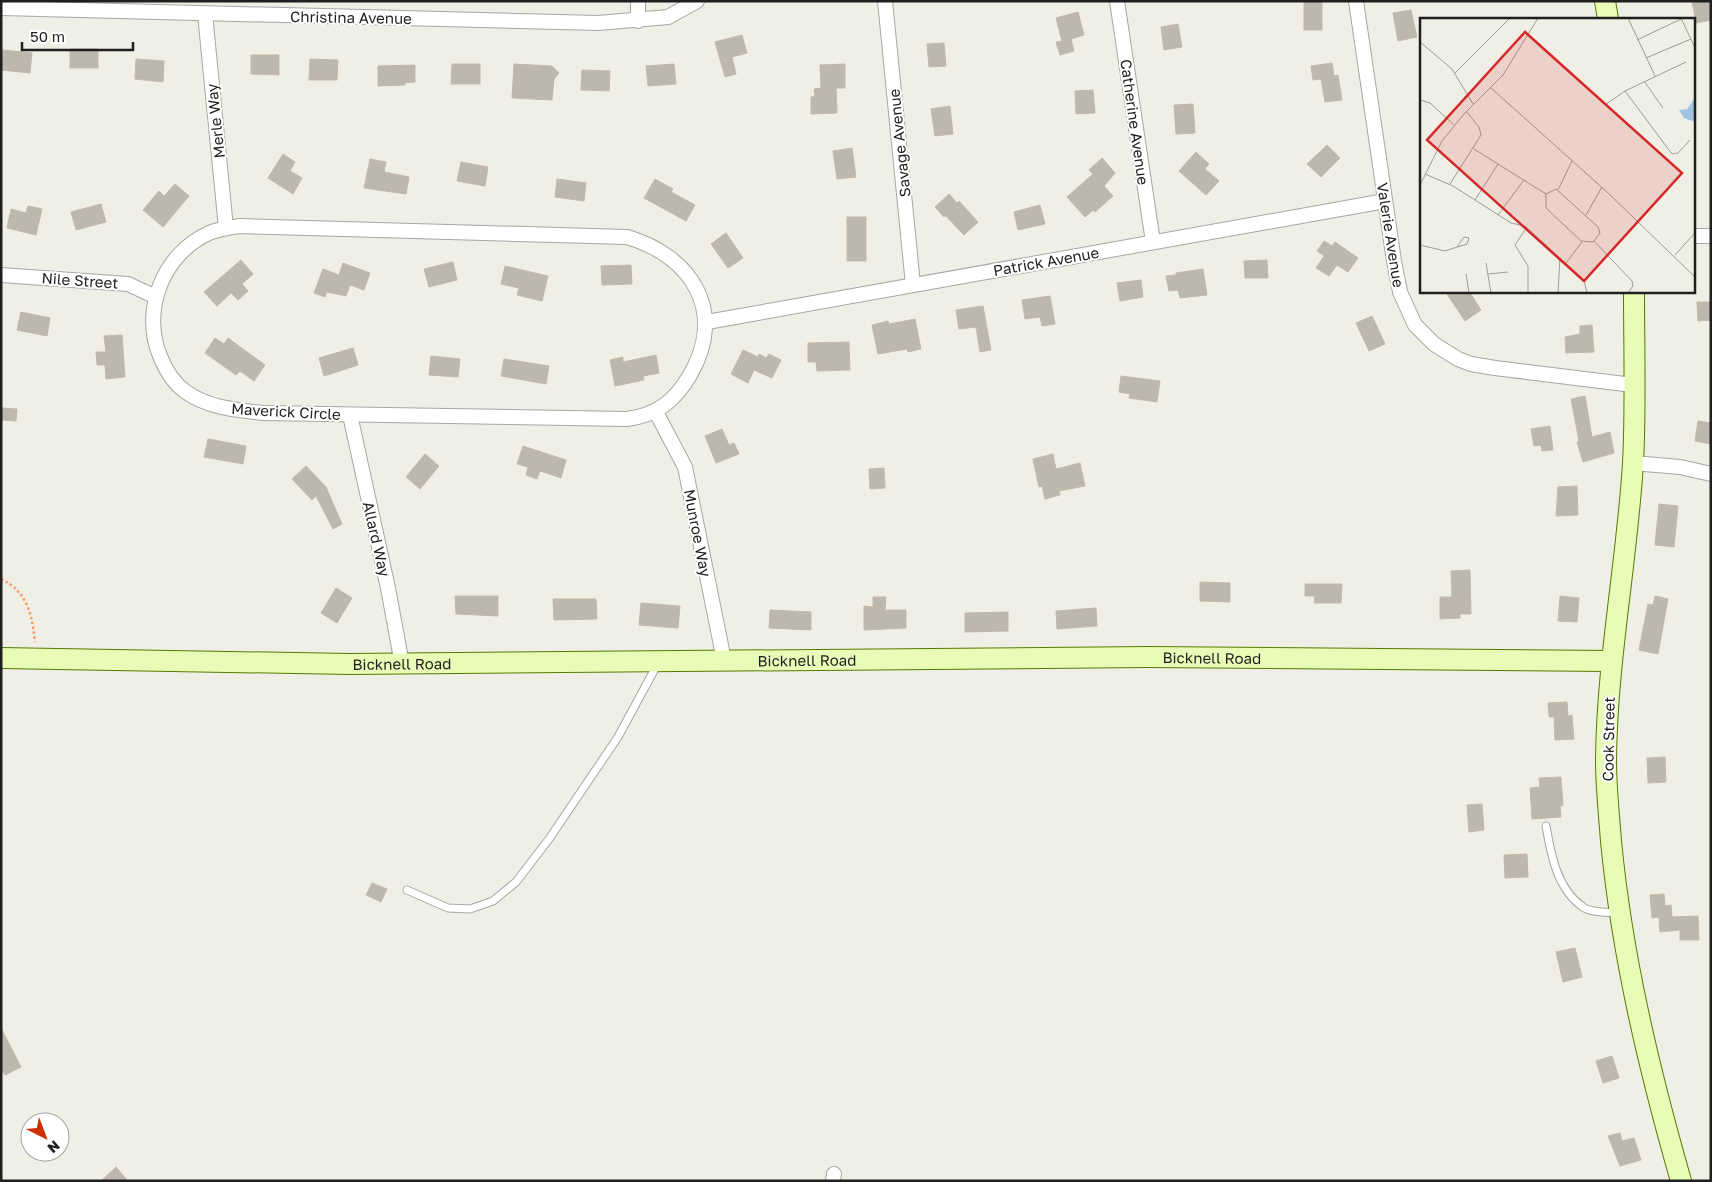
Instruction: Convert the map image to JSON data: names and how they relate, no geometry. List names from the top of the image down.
{
  "streets": {
    "street": [
      "Christina Avenue",
      "Merle Way",
      "Catherine Avenue",
      "Savage Avenue",
      "Valerie Avenue",
      "Patrick Avenue",
      "Nile Street",
      "Maverick Circle",
      "Munroe Way",
      "Allard Way",
      "Bicknell Road",
      "Cook Street"
    ]
  },
  "crossings": [
    ["Christina Avenue", "Merle Way"],
    ["Merle Way", "Maverick Circle"],
    ["Catherine Avenue", "Patrick Avenue"],
    ["Savage Avenue", "Patrick Avenue"],
    ["Valerie Avenue", "Patrick Avenue"],
    ["Valerie Avenue", "Cook Street"],
    ["Patrick Avenue", "Maverick Circle"],
    ["Nile Street", "Maverick Circle"],
    ["Maverick Circle", "Munroe Way"],
    ["Maverick Circle", "Allard Way"],
    ["Munroe Way", "Bicknell Road"],
    ["Allard Way", "Bicknell Road"],
    ["Bicknell Road", "Cook Street"]
  ],
  "scale_bar": "50 m",
  "north": "bottom right"
}
